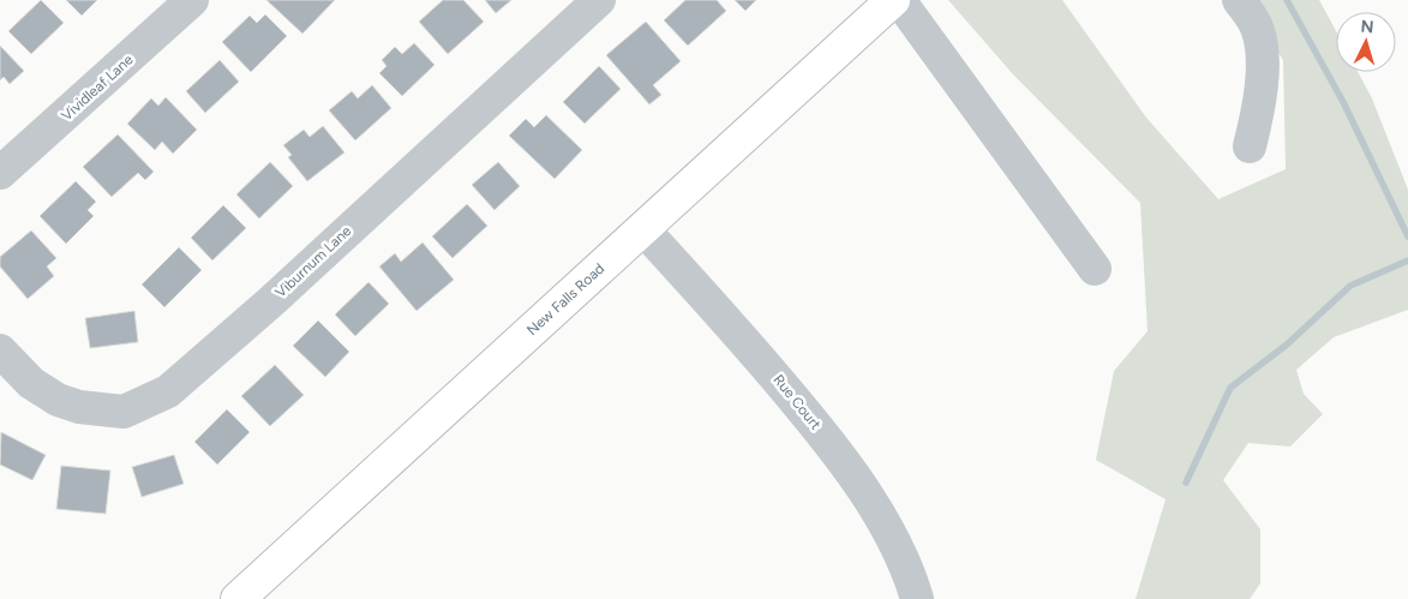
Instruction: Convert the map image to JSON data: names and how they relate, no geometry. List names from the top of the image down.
{
  "streets": {
    "main road": ["New Falls Road"],
    "street": ["Vividleaf Lane", "Viburnum Lane", "Rue Court"]
  },
  "crossings": [
    ["New Falls Road", "Rue Court"]
  ],
  "north": "top"
}
